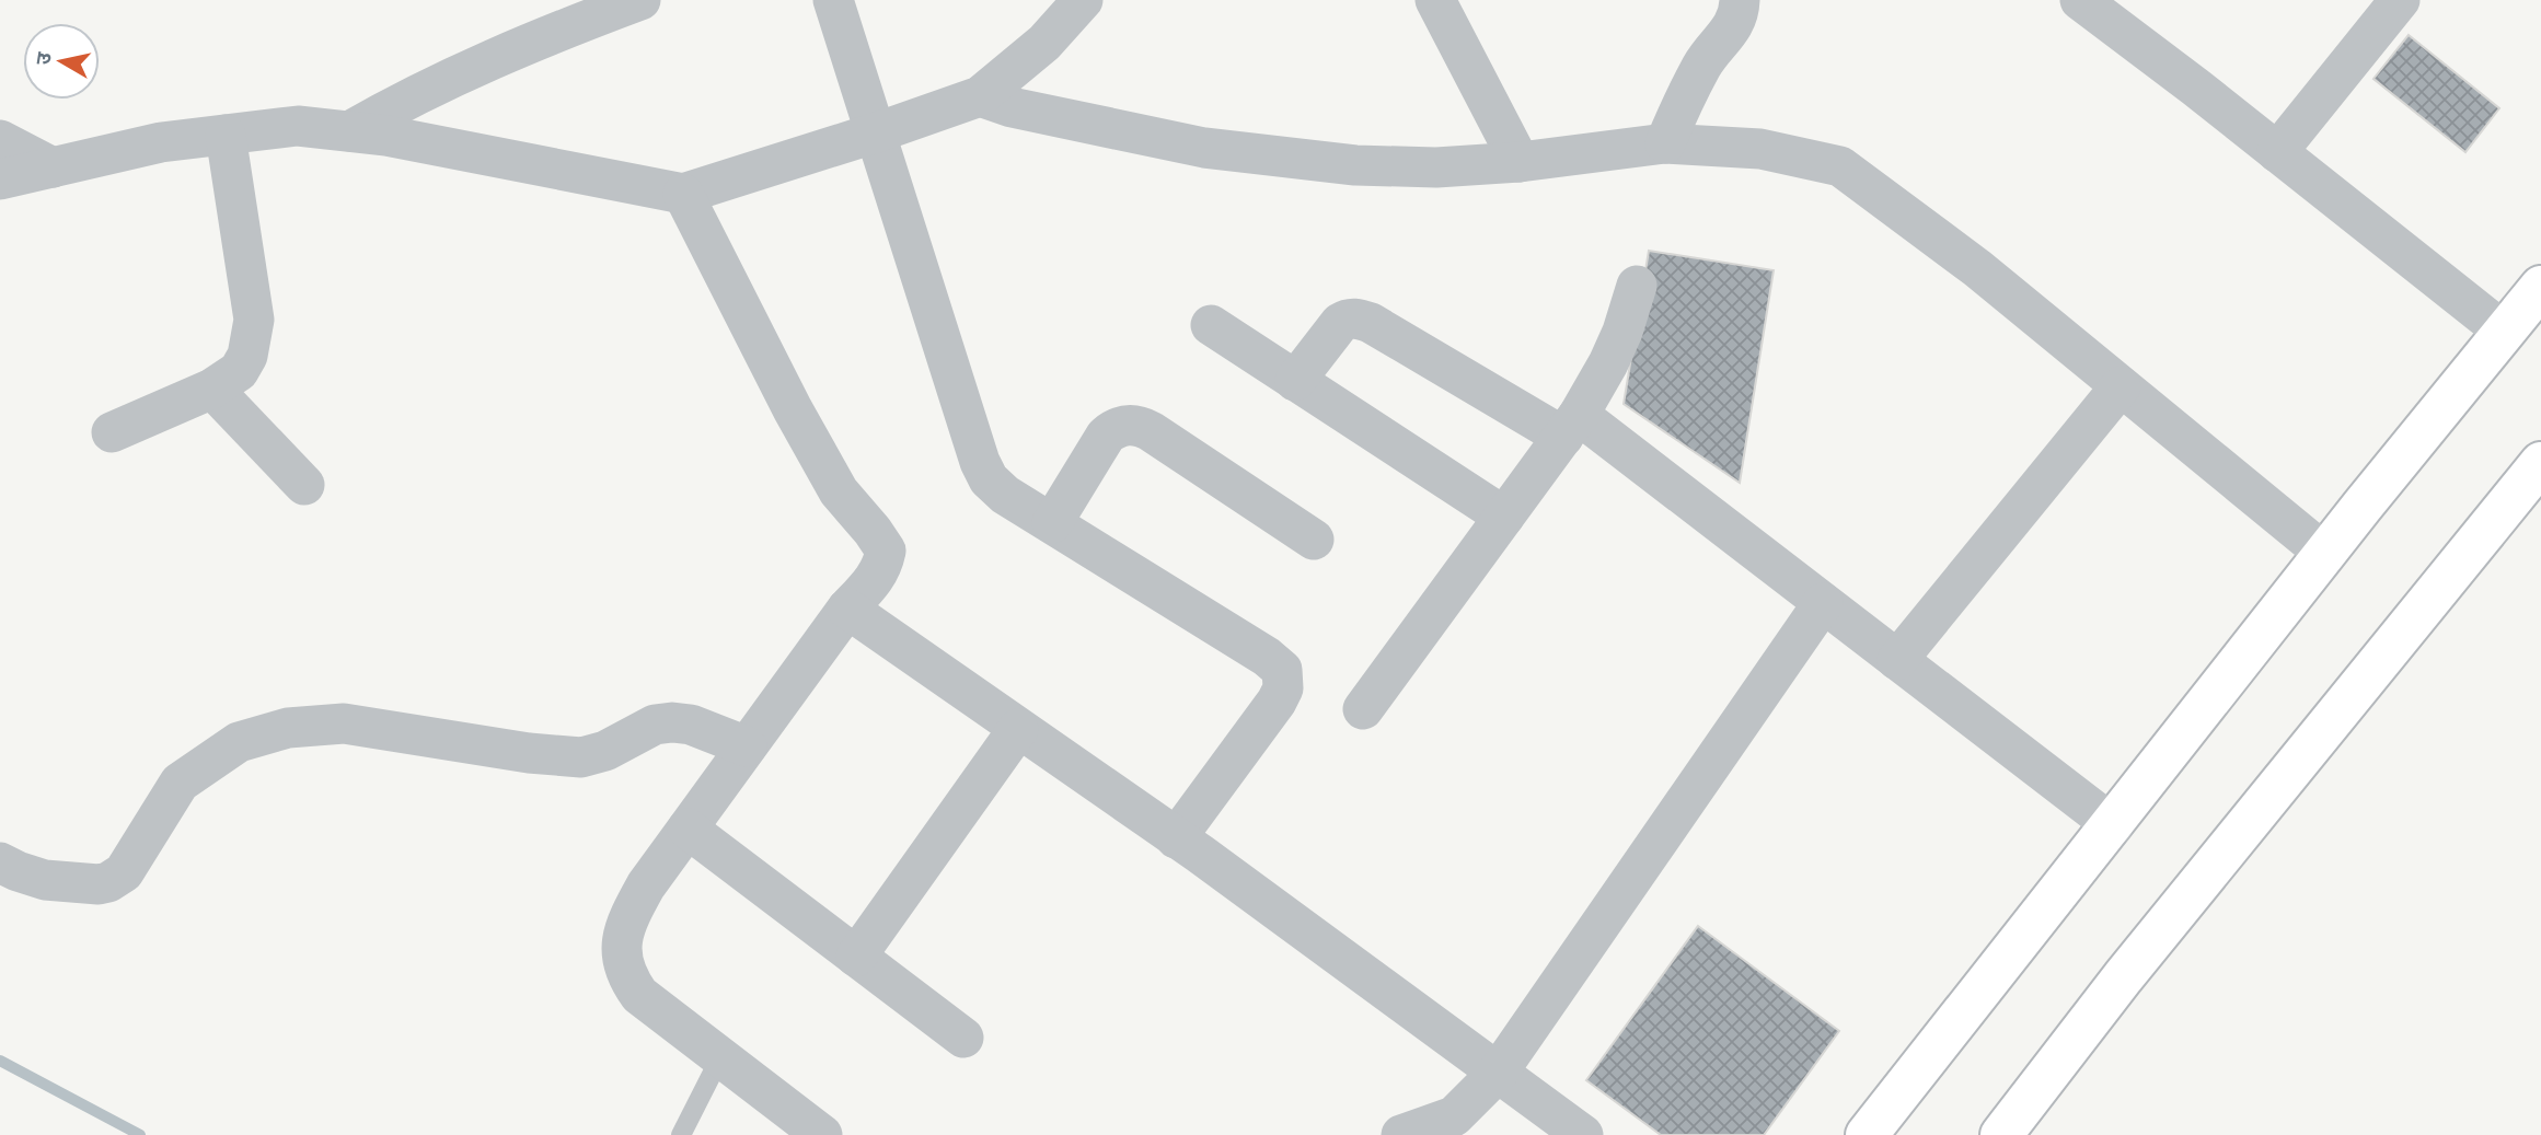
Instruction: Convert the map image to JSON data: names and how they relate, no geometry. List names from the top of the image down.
{
  "north": "left"
}
